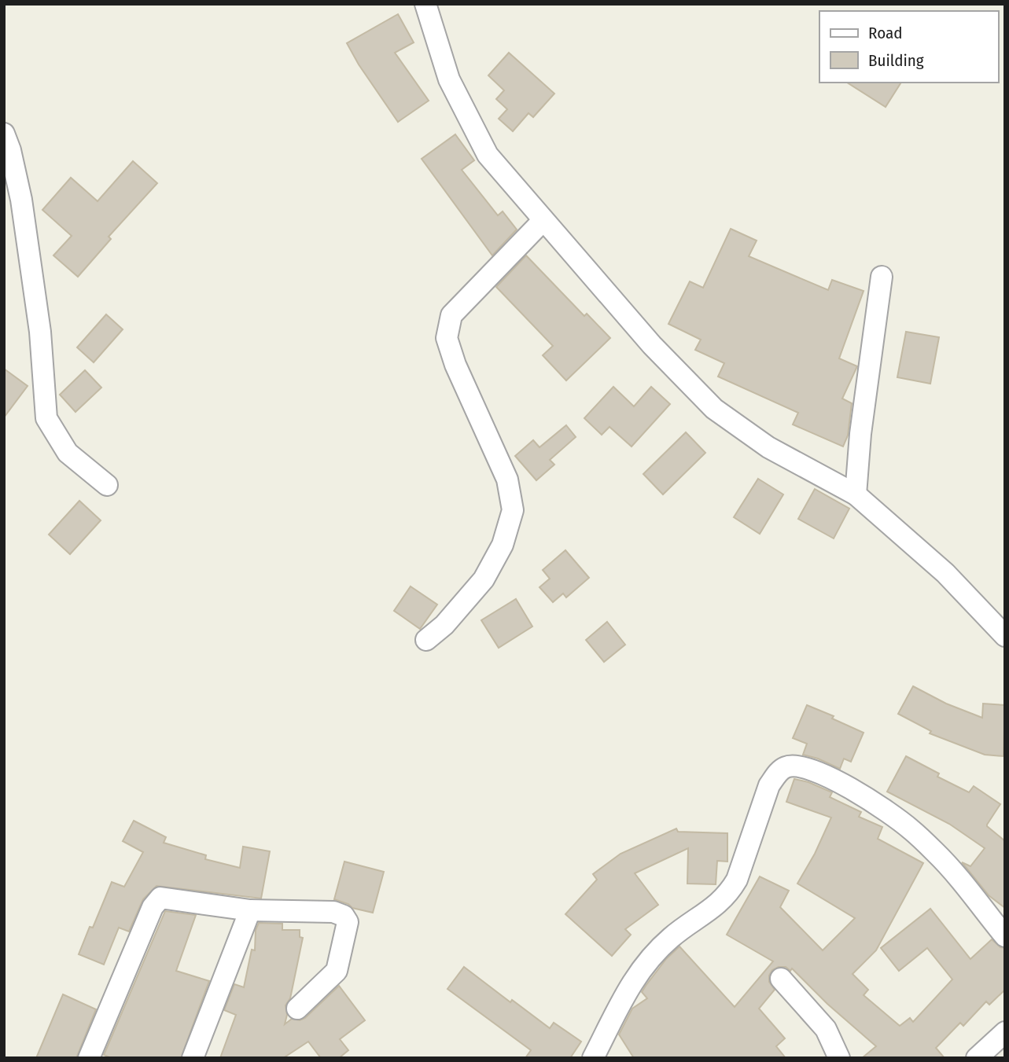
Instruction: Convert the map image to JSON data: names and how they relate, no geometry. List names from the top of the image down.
{
  "legend": ["Road", "Building"]
}
